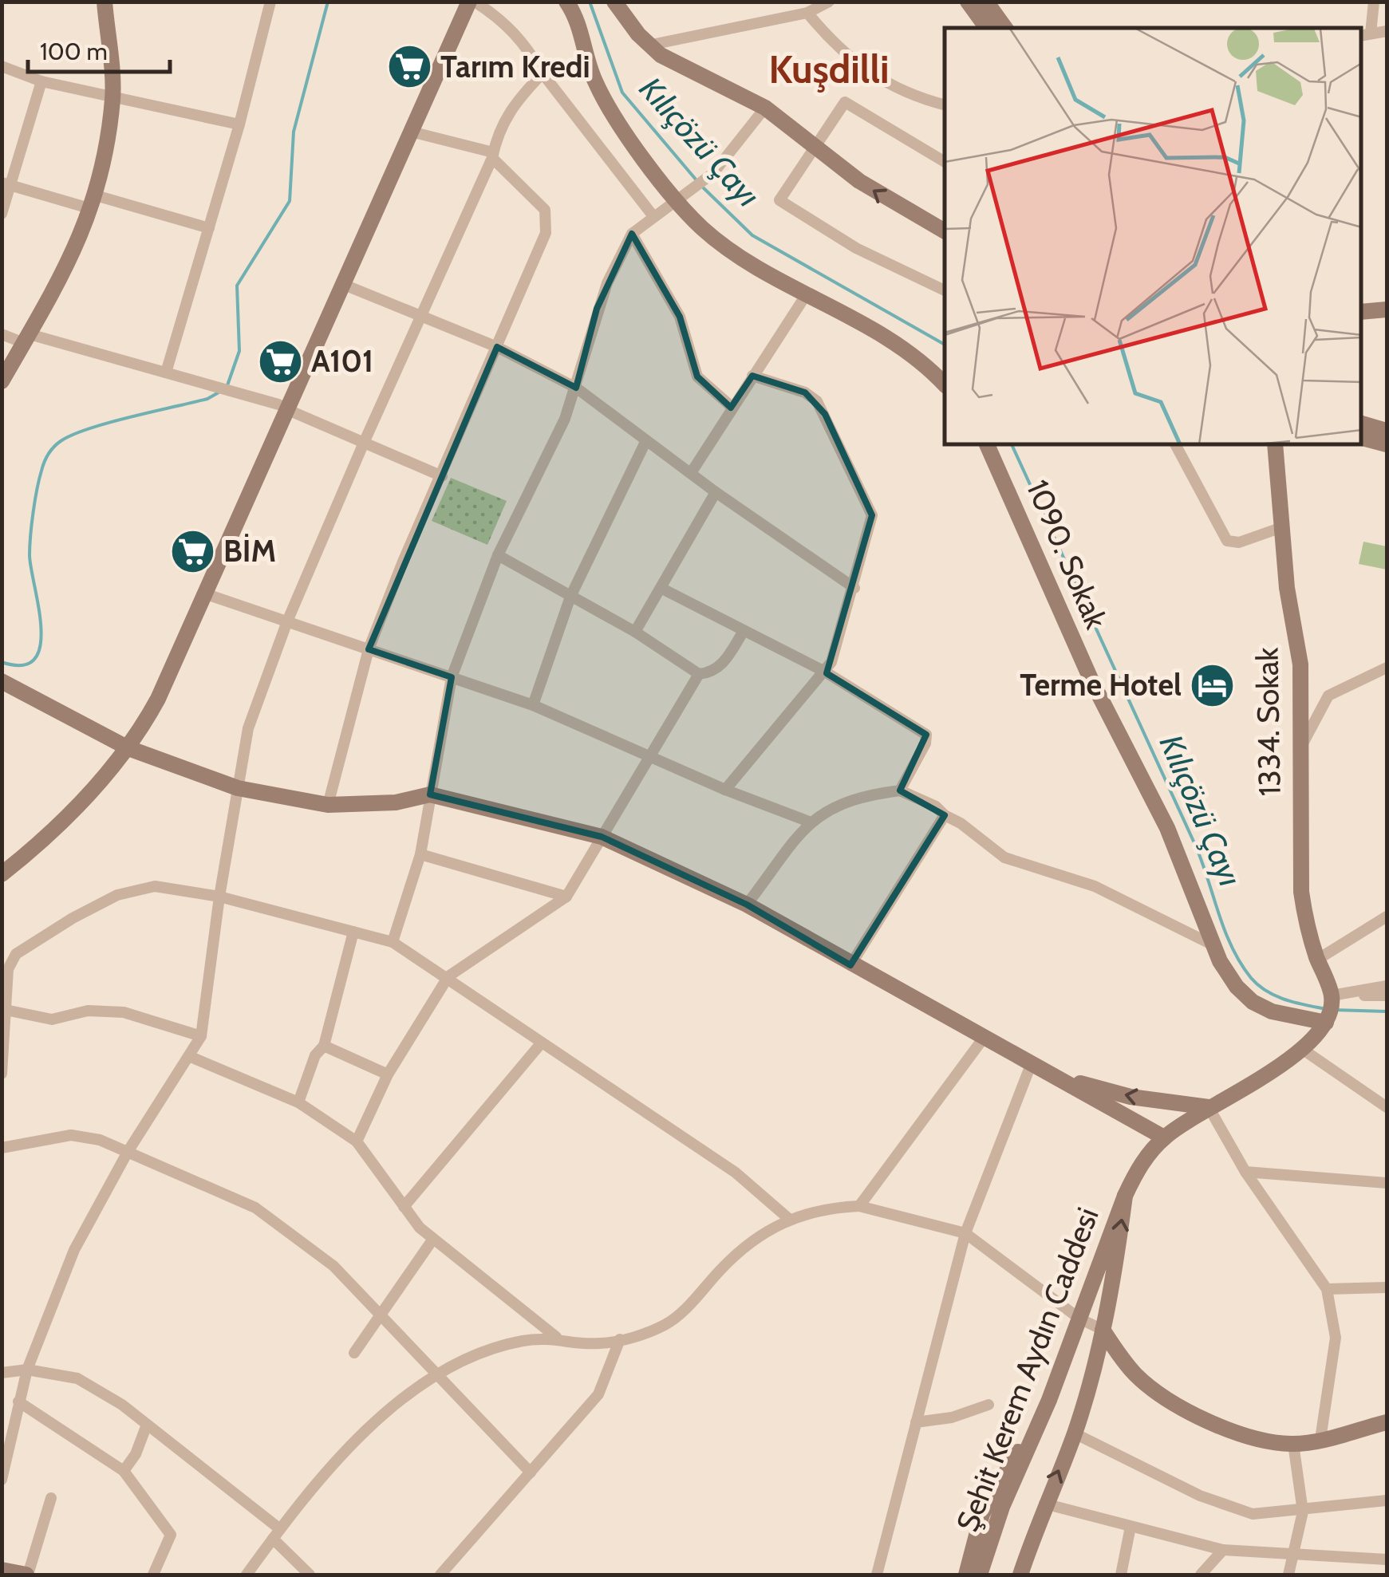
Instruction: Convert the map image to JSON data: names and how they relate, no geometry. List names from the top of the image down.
{
  "streets": {
    "street": ["1090. Sokak", "1334. Sokak", "Şehit Kerem Aydın Caddesi"]
  },
  "districts": ["Kuşdilli"],
  "water": ["Kılıçözü Çayı"],
  "places": {
    "supermarket": ["Tarım Kredi", "A101", "BİM"],
    "hotel": ["Terme Hotel"]
  },
  "scale_bar": "100 m"
}
